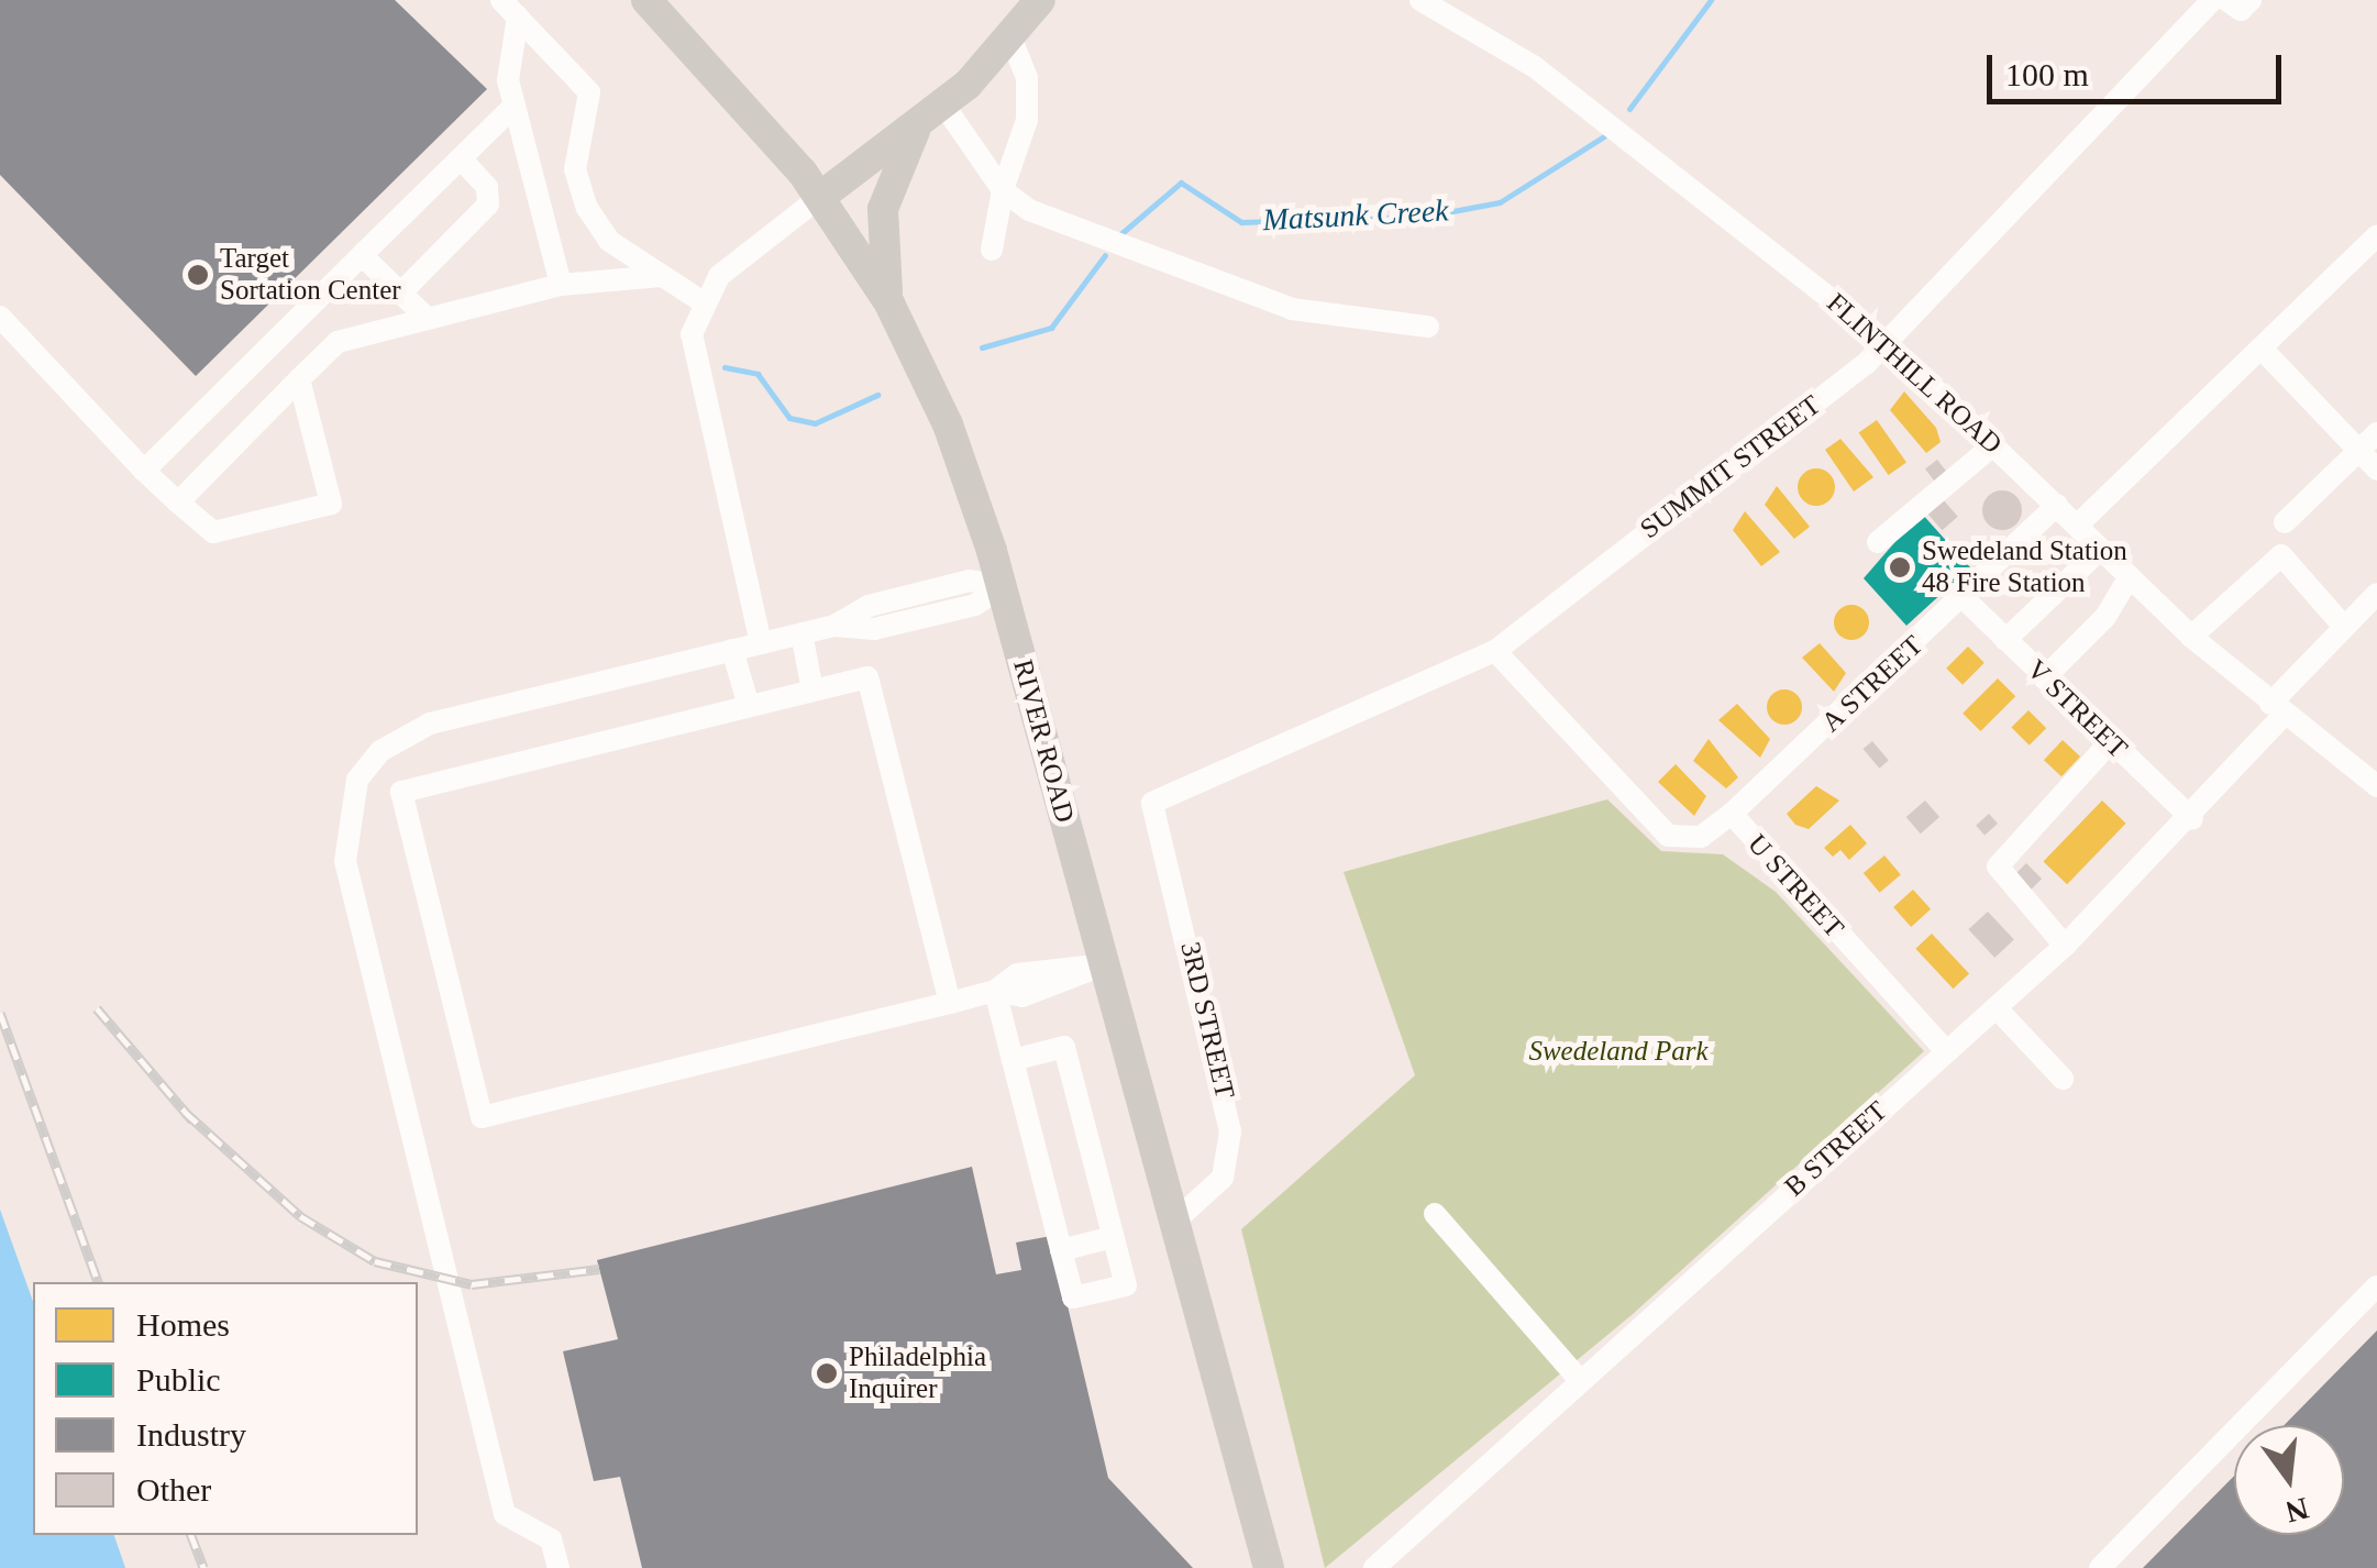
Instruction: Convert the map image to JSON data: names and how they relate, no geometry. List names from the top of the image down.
{
  "streets": {
    "main road": ["RIVER ROAD"],
    "street": [
      "FLINTHILL ROAD",
      "SUMMIT STREET",
      "A STREET",
      "V STREET",
      "U STREET",
      "3RD STREET",
      "B STREET"
    ]
  },
  "crossings": [
    ["FLINTHILL ROAD", "SUMMIT STREET"],
    ["FLINTHILL ROAD", "A STREET"],
    ["FLINTHILL ROAD", "B STREET"],
    ["SUMMIT STREET", "U STREET"],
    ["SUMMIT STREET", "3RD STREET"],
    ["A STREET", "V STREET"],
    ["A STREET", "U STREET"],
    ["V STREET", "B STREET"],
    ["RIVER ROAD", "3RD STREET"],
    ["U STREET", "B STREET"]
  ],
  "water": ["Matsunk Creek"],
  "parks": ["Swedeland Park"],
  "places": ["Target Sortation Center", "Swedeland Station 48 Fire Station", "Philadelphia Inquirer"],
  "legend": [
    "Homes",
    "Public",
    "Industry",
    "Other"
  ],
  "scale_bar": "100 m",
  "north": "bottom"
}
